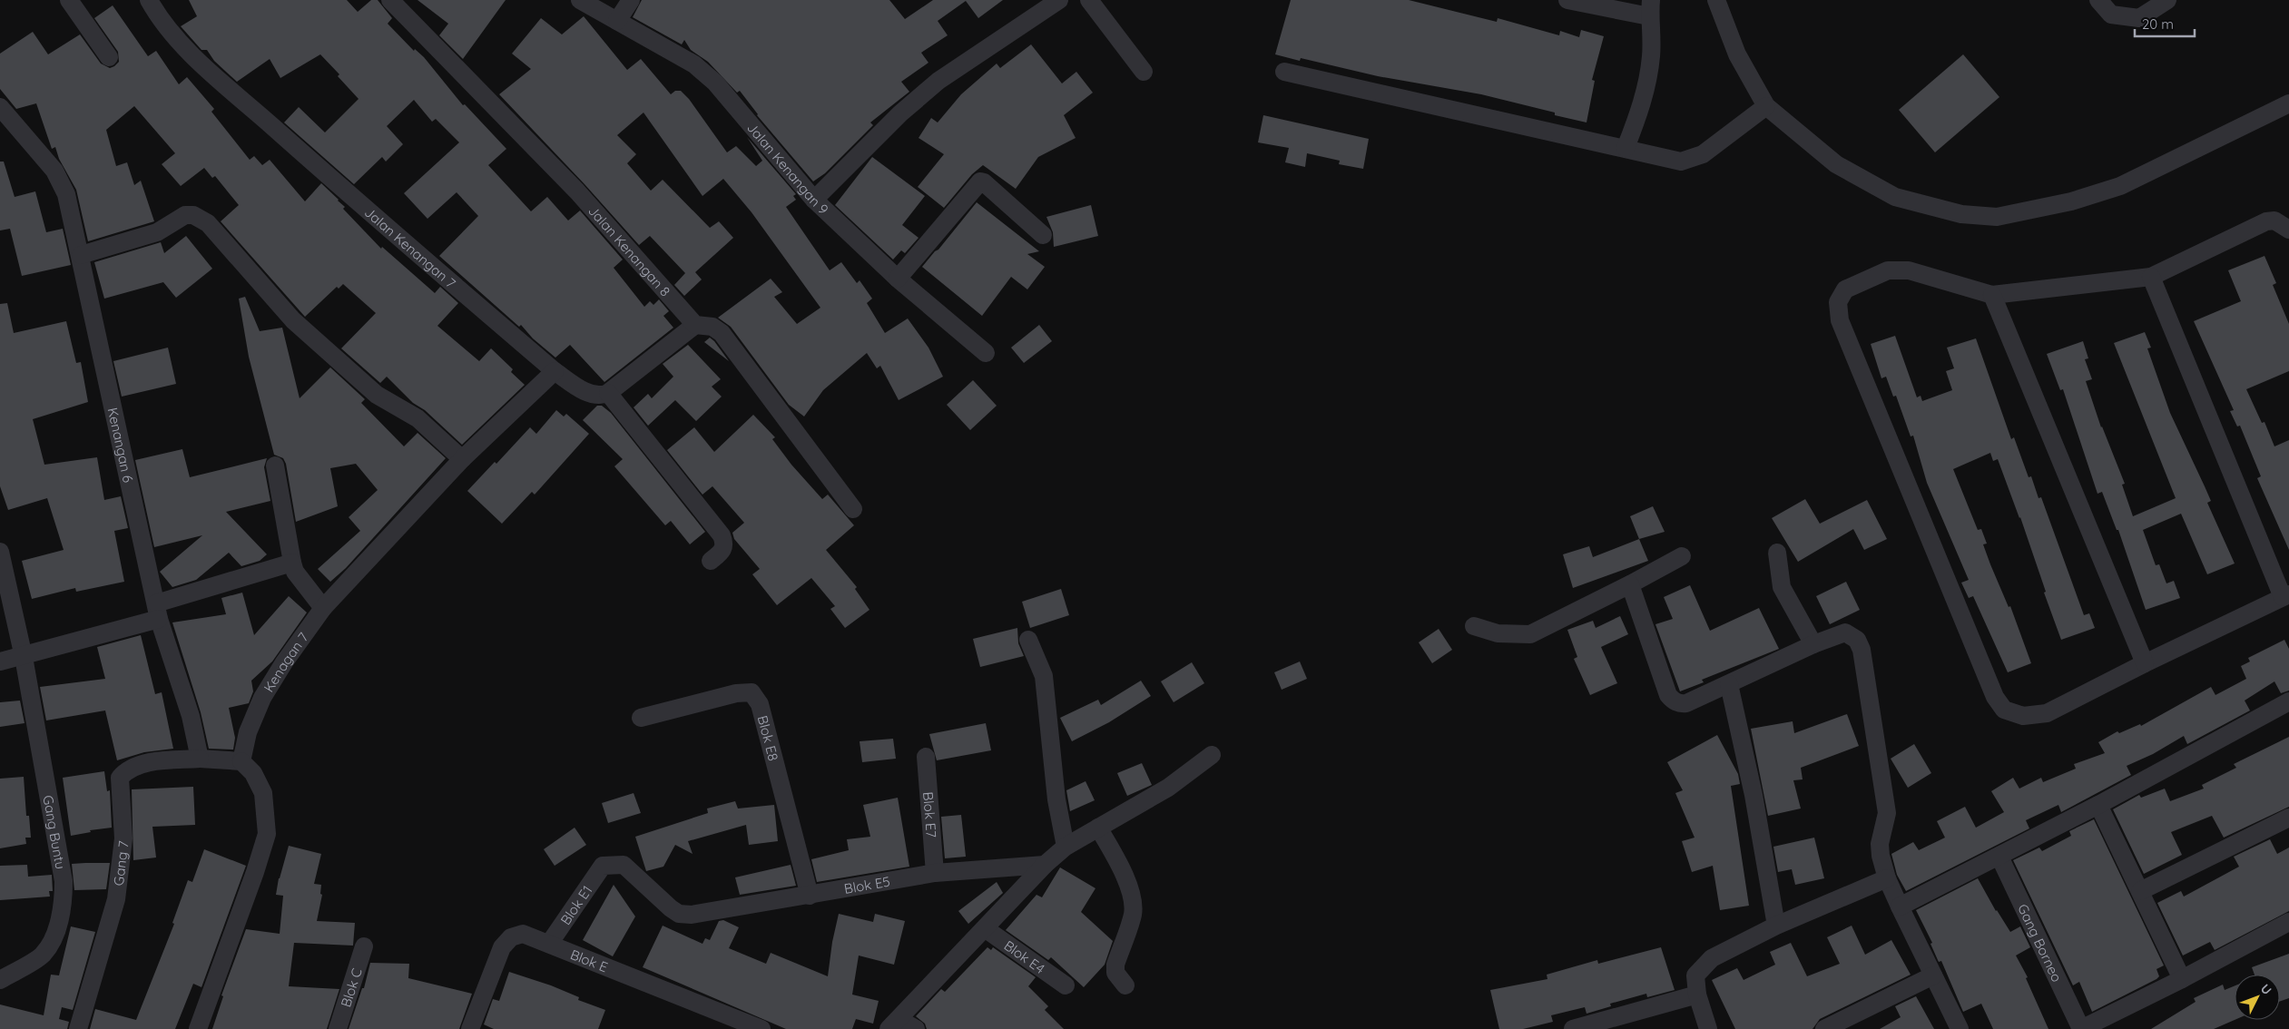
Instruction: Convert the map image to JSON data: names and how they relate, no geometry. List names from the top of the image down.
{
  "streets": {
    "street": [
      "Jalan Kenangan 9",
      "Jalan Kenangan 7",
      "Jalan Kenangan 8",
      "Kenangan 6",
      "Kenagan 7",
      "Blok E8",
      "Blok E7",
      "Gang Buntu",
      "Gang 7",
      "Blok E5",
      "Blok E1",
      "Gang Borneo",
      "Blok E4",
      "Blok E",
      "Blok C"
    ]
  },
  "crossings": [
    ["Jalan Kenangan 7", "Kenagan 7"],
    ["Kenangan 6", "Gang 7"],
    ["Blok E8", "Blok E5"],
    ["Blok E7", "Blok E5"],
    ["Blok E5", "Blok E1"],
    ["Blok E1", "Blok E"]
  ],
  "scale_bar": "20 m",
  "north": "top right"
}
